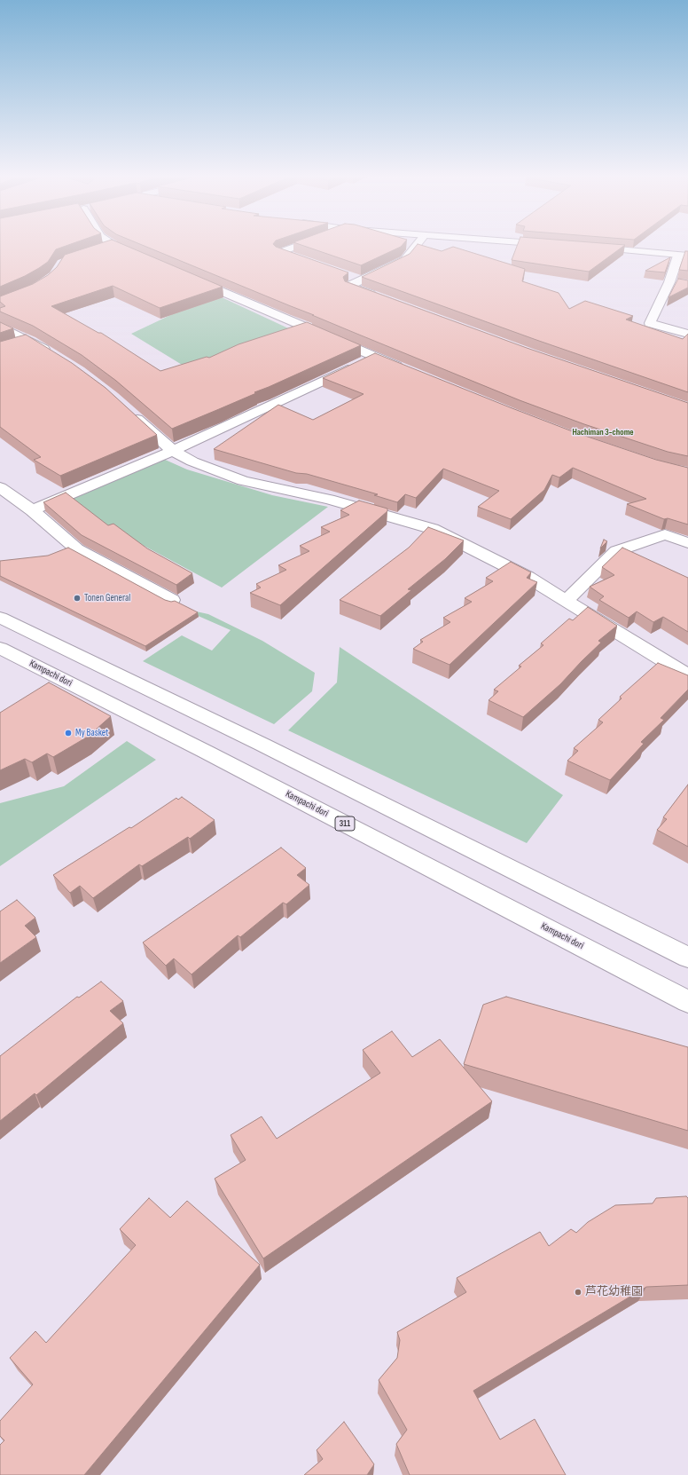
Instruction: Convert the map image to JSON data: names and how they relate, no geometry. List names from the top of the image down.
{
  "streets": {
    "street": ["Kampachi dori", "311"]
  },
  "districts": ["Hachiman 3-chome"],
  "places": ["Tonen General", "My Basket", "芦花幼稚園"]
}
